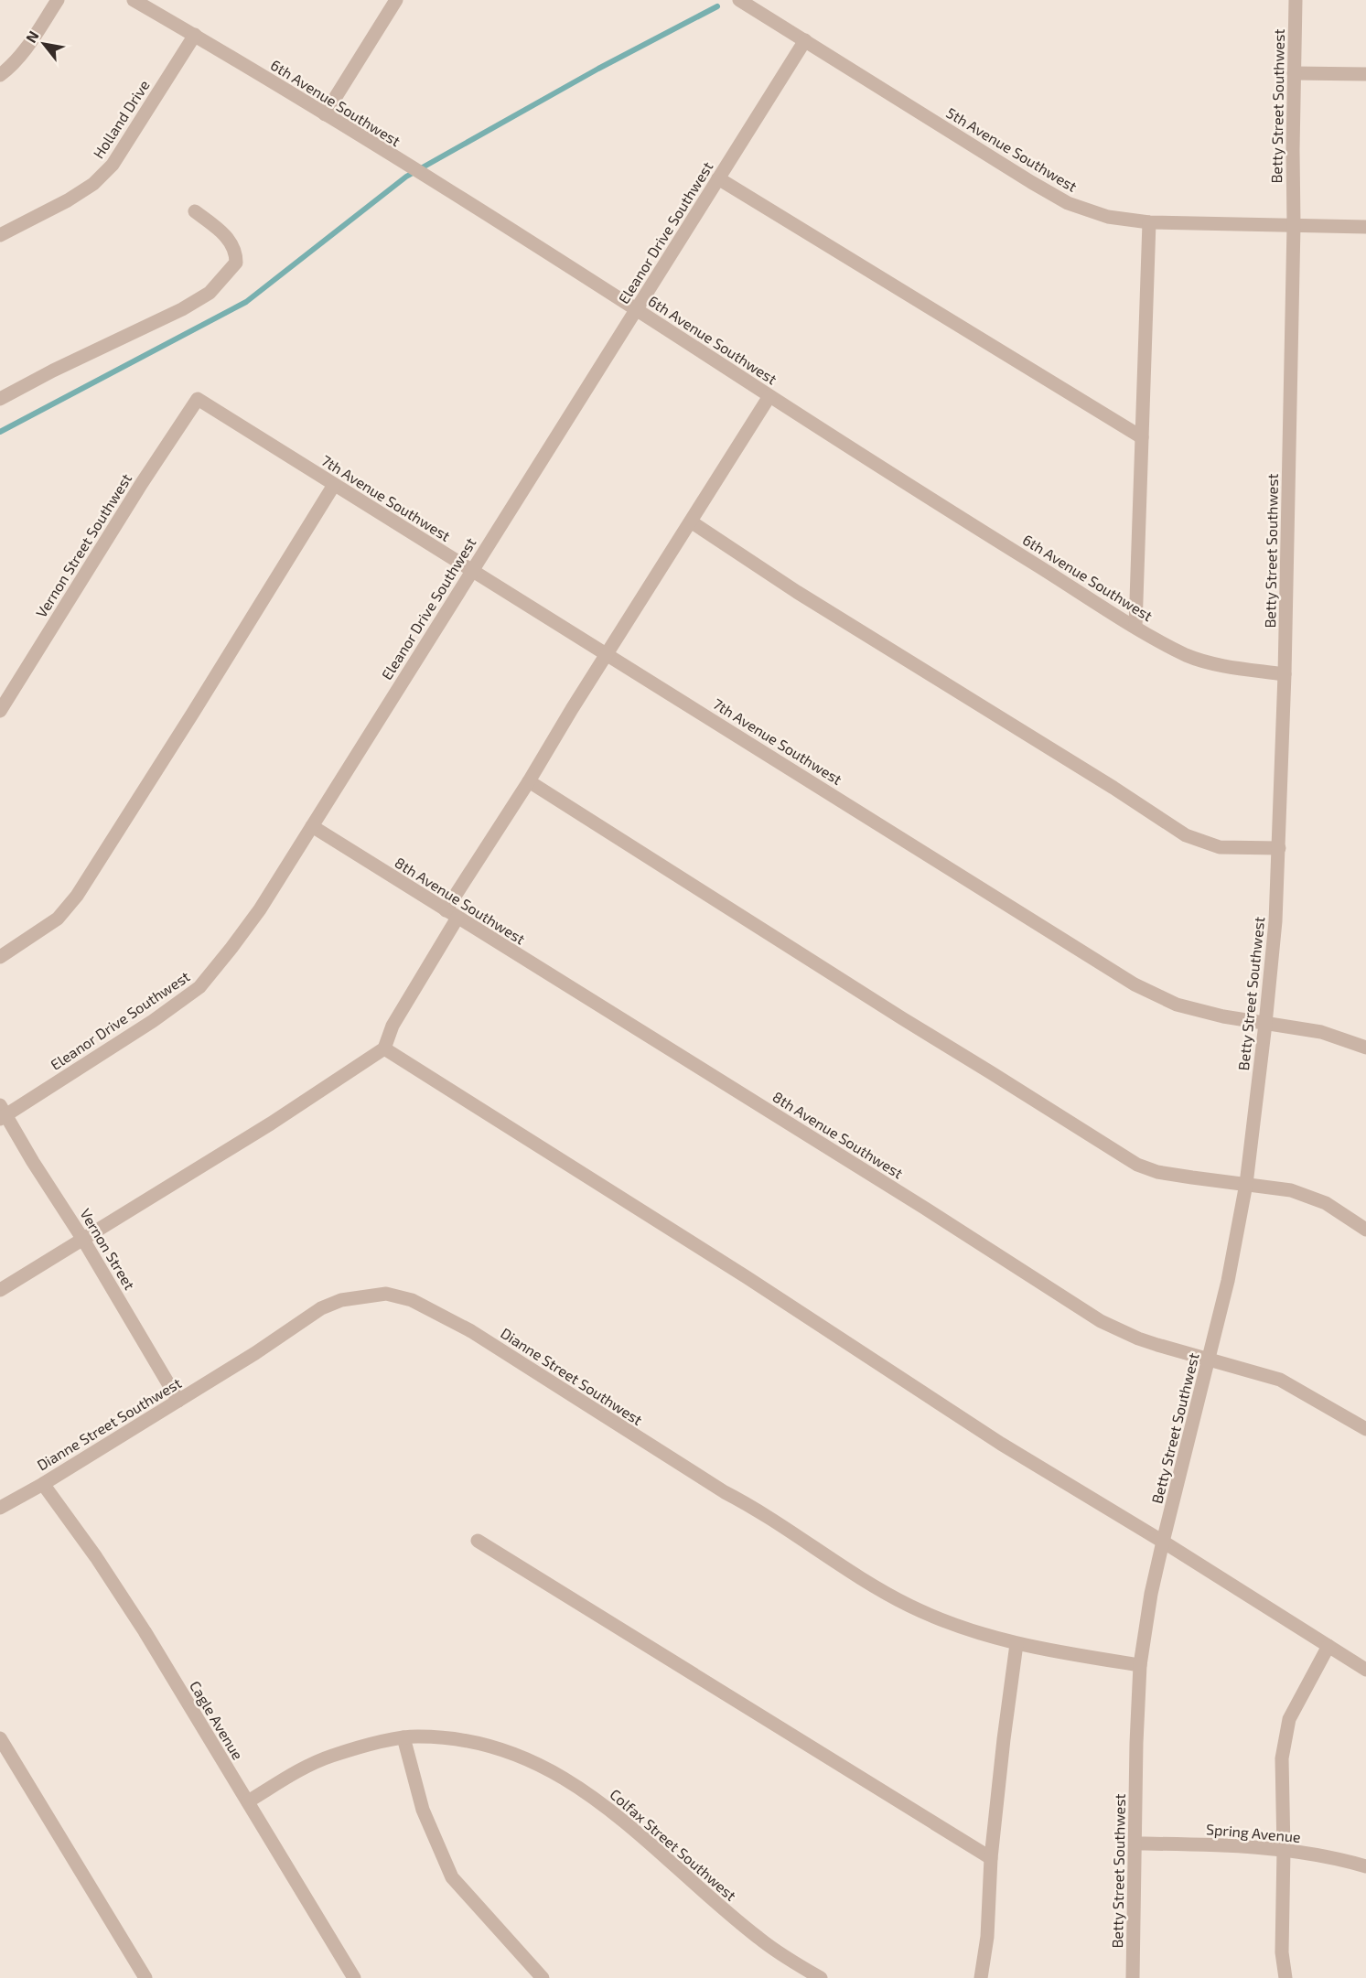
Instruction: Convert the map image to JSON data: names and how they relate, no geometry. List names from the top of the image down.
{
  "streets": {
    "street": [
      "6th Avenue Southwest",
      "Betty Street Southwest",
      "Holland Drive",
      "5th Avenue Southwest",
      "Eleanor Drive Southwest",
      "7th Avenue Southwest",
      "Vernon Street Southwest",
      "8th Avenue Southwest",
      "Vernon Street",
      "Dianne Street Southwest",
      "Cagle Avenue",
      "Spring Avenue",
      "Colfax Street Southwest"
    ]
  },
  "crossings": [
    ["6th Avenue Southwest", "Betty Street Southwest"],
    ["6th Avenue Southwest", "Holland Drive"],
    ["6th Avenue Southwest", "Eleanor Drive Southwest"],
    ["Betty Street Southwest", "5th Avenue Southwest"],
    ["Betty Street Southwest", "7th Avenue Southwest"],
    ["Betty Street Southwest", "8th Avenue Southwest"],
    ["Betty Street Southwest", "Dianne Street Southwest"],
    ["Betty Street Southwest", "Spring Avenue"],
    ["5th Avenue Southwest", "Eleanor Drive Southwest"],
    ["Eleanor Drive Southwest", "7th Avenue Southwest"],
    ["Eleanor Drive Southwest", "8th Avenue Southwest"],
    ["Eleanor Drive Southwest", "Vernon Street"],
    ["7th Avenue Southwest", "Vernon Street Southwest"],
    ["Vernon Street", "Dianne Street Southwest"],
    ["Dianne Street Southwest", "Cagle Avenue"],
    ["Cagle Avenue", "Colfax Street Southwest"]
  ],
  "north": "top left"
}
